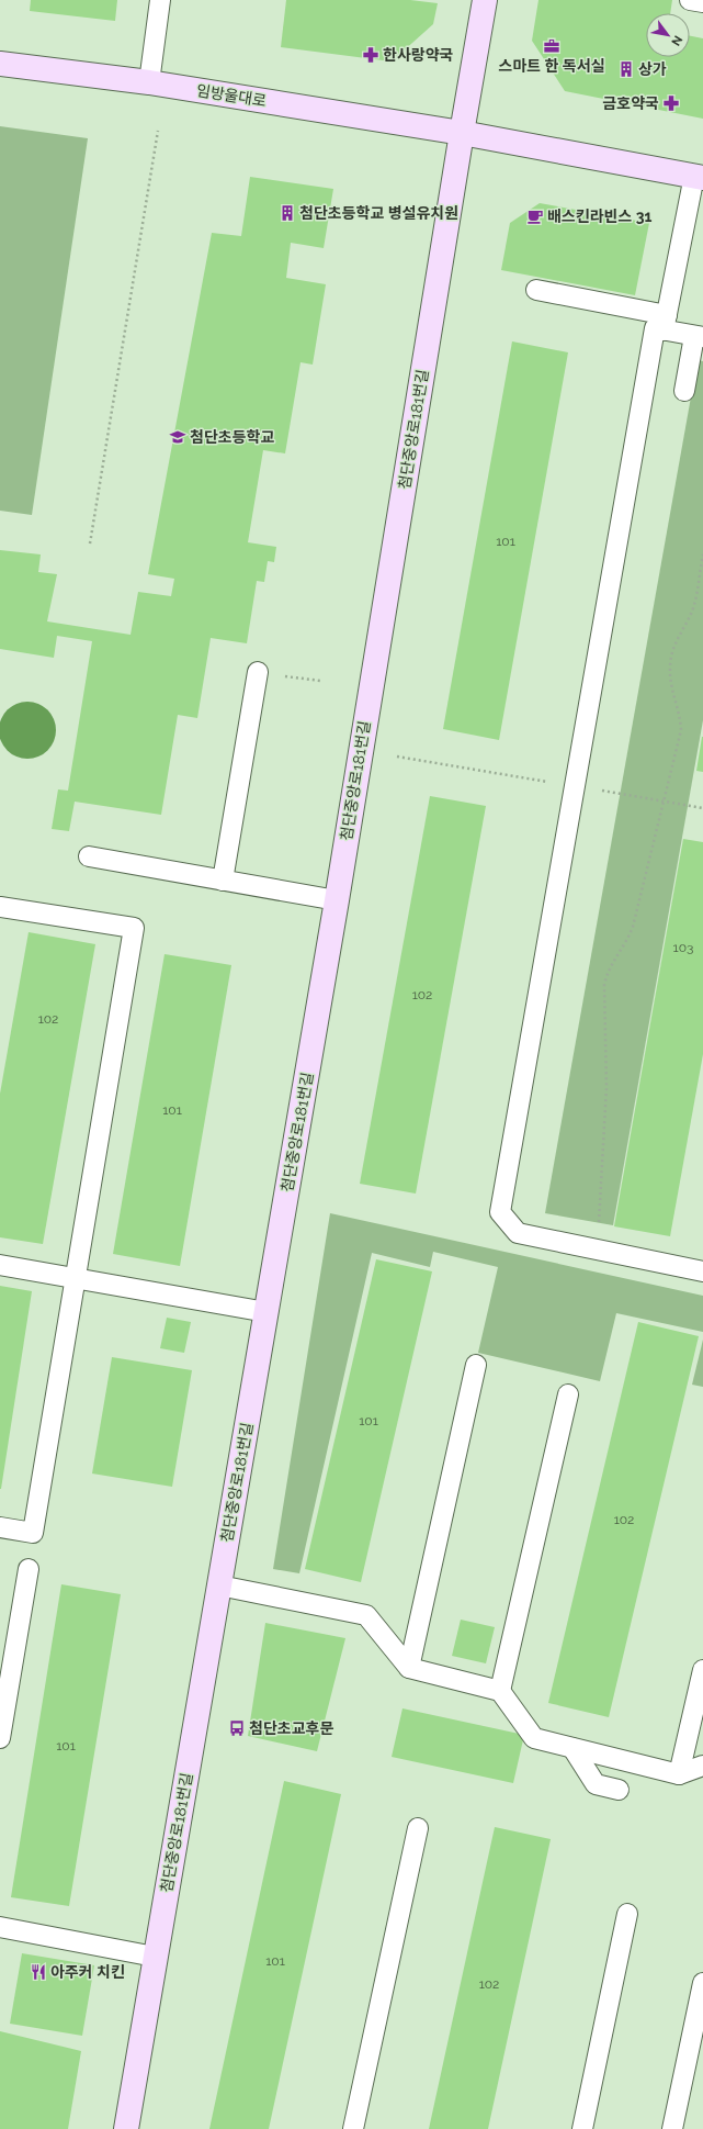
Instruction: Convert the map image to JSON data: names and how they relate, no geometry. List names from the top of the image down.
{
  "streets": {
    "street": ["임방울대로", "첨단중앙로181번길"]
  },
  "crossings": [
    ["임방울대로", "첨단중앙로181번길"]
  ],
  "places": {
    "office": ["스마트 한 독서실"],
    "pharmacy": ["한사랑약국", "금호약국"],
    "building": ["상가", "첨단초등학교 병설유치원"],
    "cafe": ["배스킨라빈스 31"],
    "school or university": ["첨단초등학교"],
    "bus stop": ["첨단초교후문"],
    "restaurant": ["아주커 치킨"]
  },
  "house_numbers": [
    "101",
    "103",
    "102",
    "102",
    "101",
    "101",
    "102",
    "101",
    "101",
    "102"
  ],
  "north": "bottom right"
}
